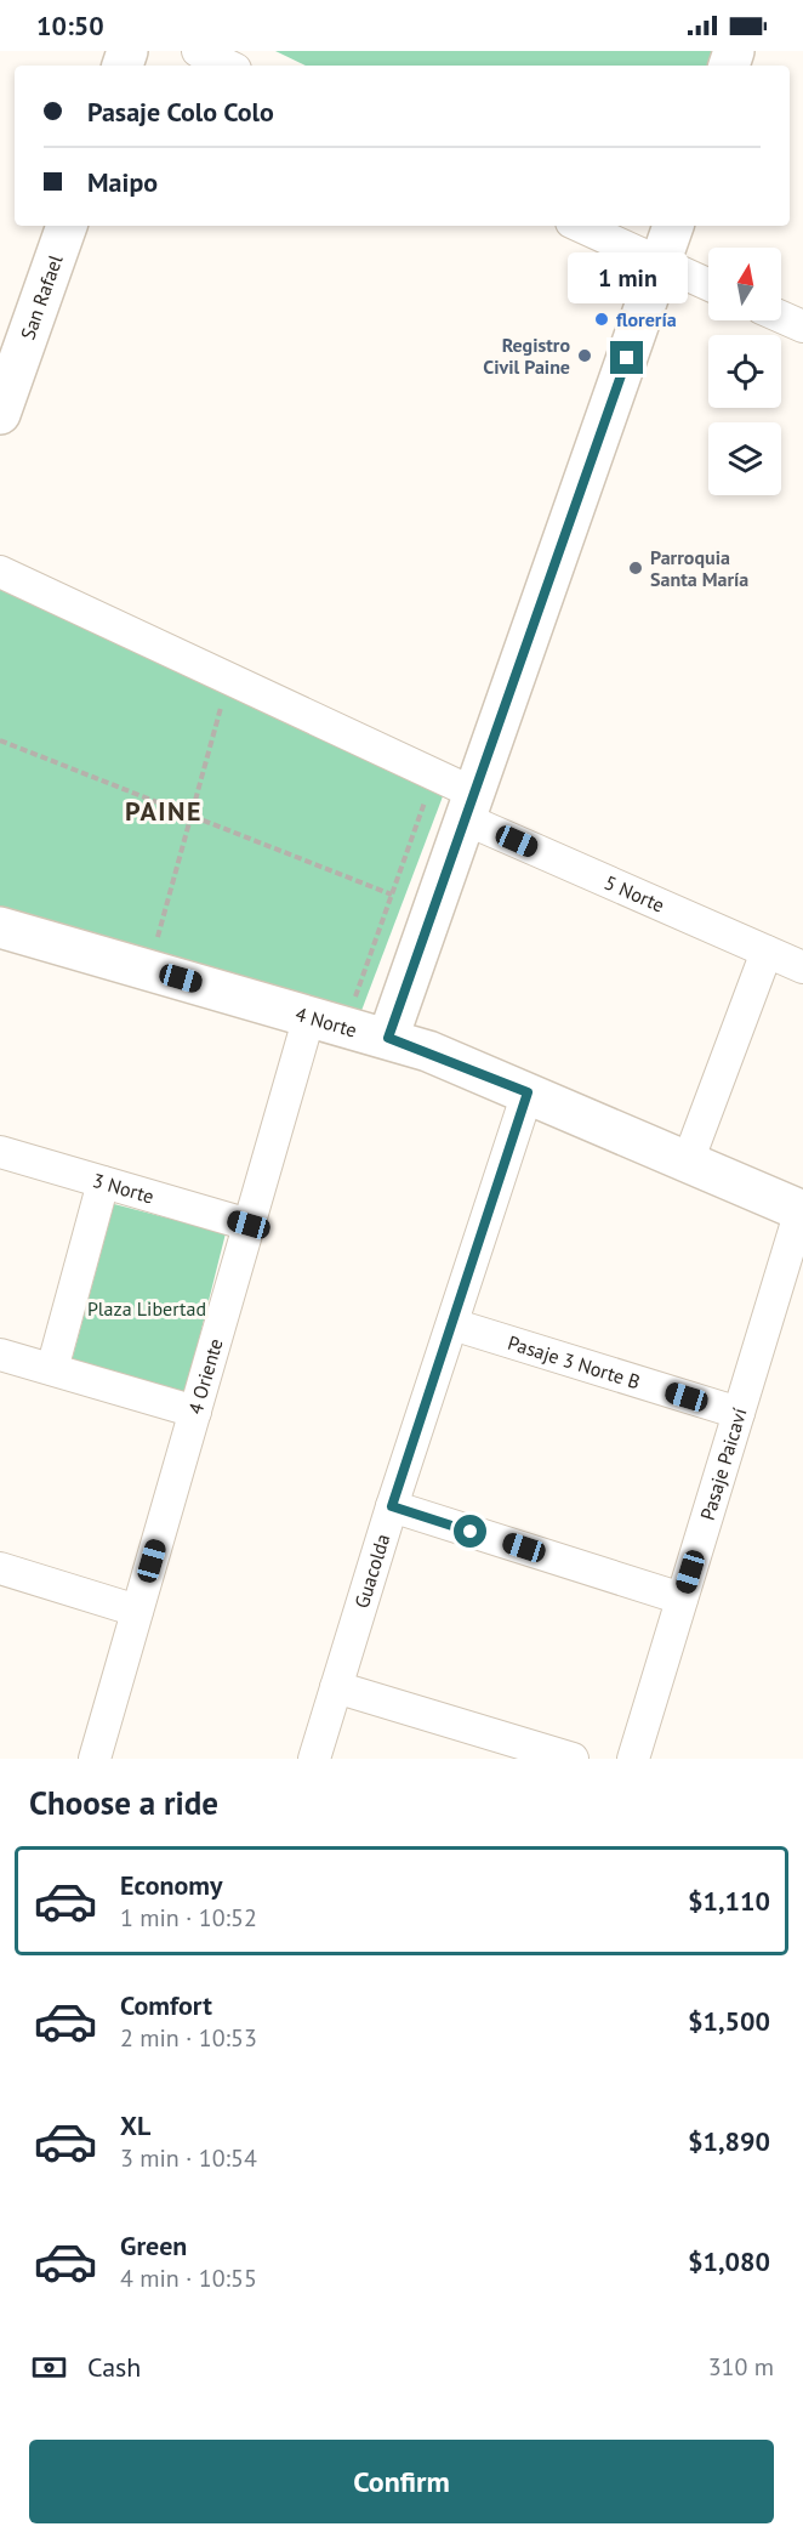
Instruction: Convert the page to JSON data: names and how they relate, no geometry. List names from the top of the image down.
{
  "streets": {
    "street": [
      "San Rafael",
      "5 Norte",
      "4 Norte",
      "3 Norte",
      "Pasaje 3 Norte B",
      "4 Oriente",
      "Pasaje Paicaví",
      "Guacolda"
    ]
  },
  "crossings": [
    ["4 Norte", "4 Oriente"],
    ["4 Norte", "Pasaje Paicaví"],
    ["4 Norte", "Guacolda"],
    ["3 Norte", "4 Oriente"],
    ["Pasaje 3 Norte B", "Pasaje Paicaví"],
    ["Pasaje 3 Norte B", "Guacolda"]
  ],
  "districts": ["PAINE"],
  "parks": ["Plaza Libertad"],
  "places": ["florería", "Registro Civil Paine", "Parroquia Santa María"],
  "north": "top",
  "page": {
    "status": "10:50",
    "banner": ["Pasaje Colo Colo", "Maipo"],
    "bubble": "1 min",
    "heading": "Choose a ride",
    "list": [
      {
        "name": "Economy",
        "note": "1 min · 10:52",
        "value": "$1,110"
      },
      {
        "name": "Comfort",
        "note": "2 min · 10:53",
        "value": "$1,500"
      },
      {
        "name": "XL",
        "note": "3 min · 10:54",
        "value": "$1,890"
      },
      {
        "name": "Green",
        "note": "4 min · 10:55",
        "value": "$1,080"
      }
    ],
    "pay": ["Cash", "310 m"],
    "buttons": "Confirm"
  }
}
